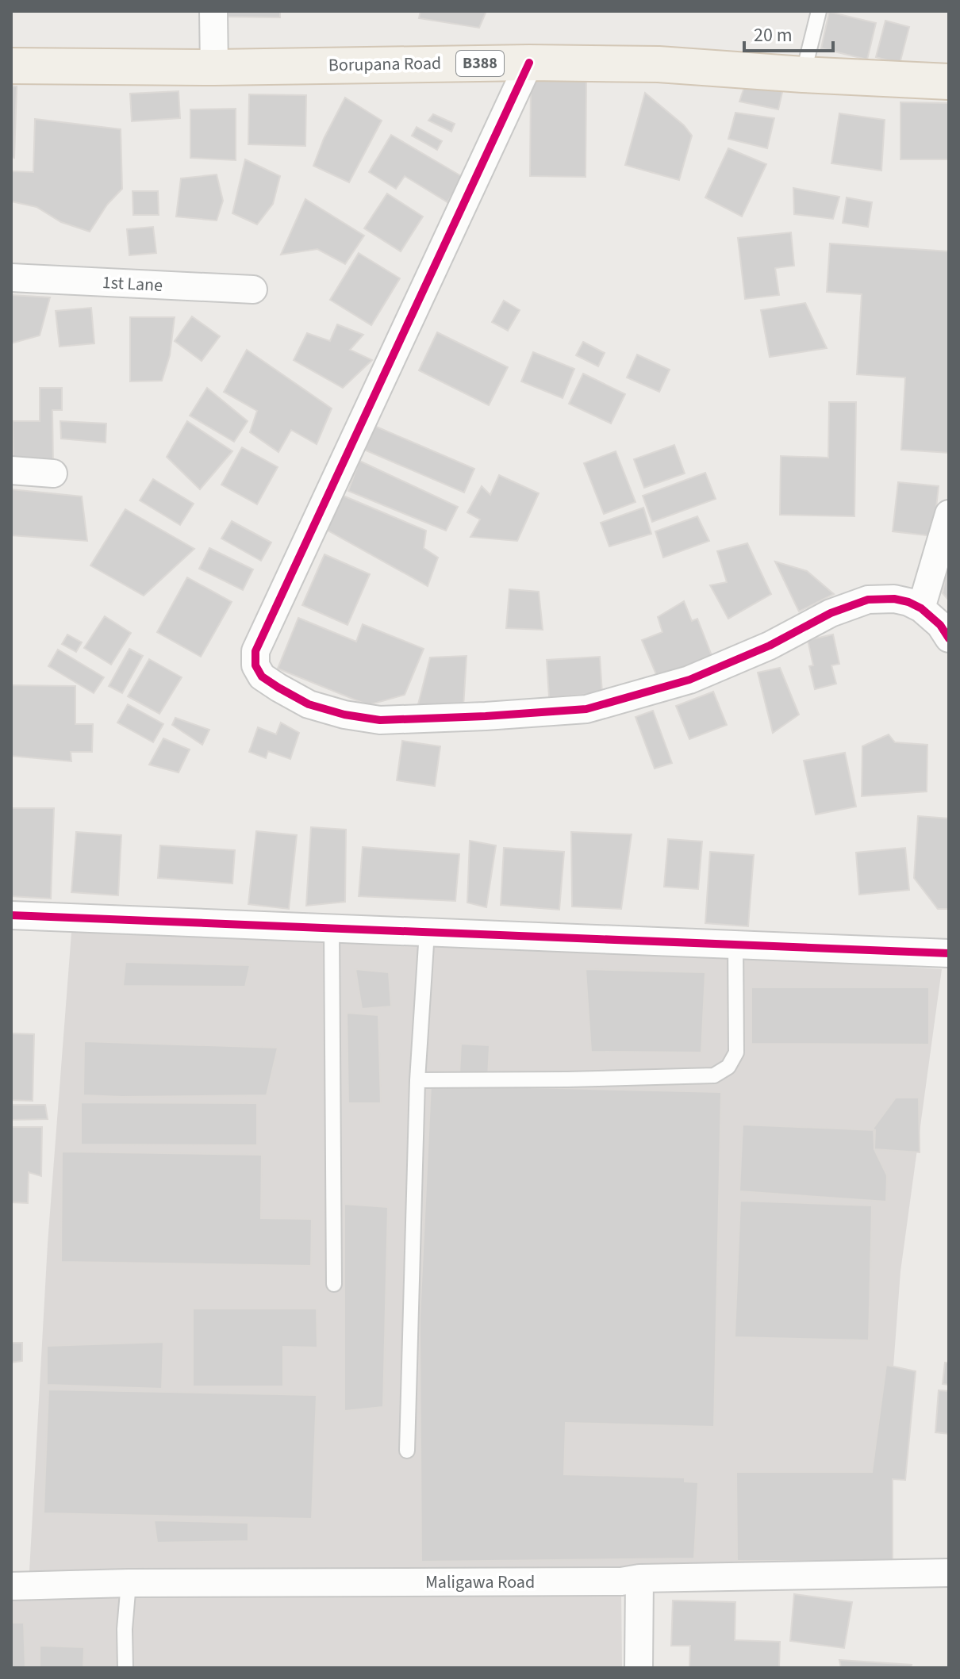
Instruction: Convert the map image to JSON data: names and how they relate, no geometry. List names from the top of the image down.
{
  "streets": {
    "main road": ["B388", "Borupana Road"],
    "street": ["1st Lane", "Maligawa Road"]
  },
  "scale_bar": "20 m"
}
